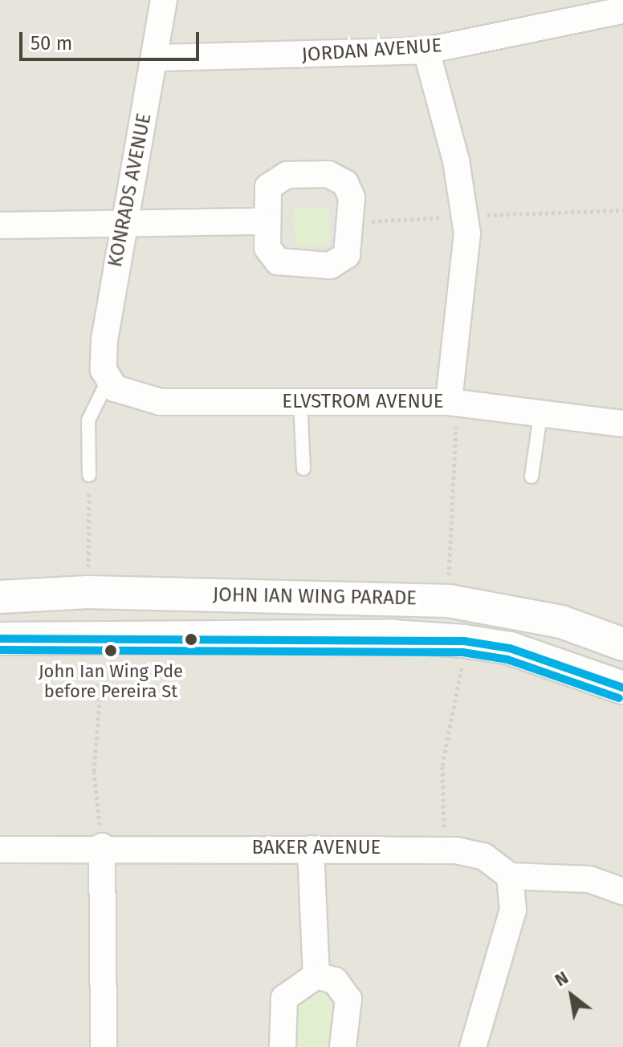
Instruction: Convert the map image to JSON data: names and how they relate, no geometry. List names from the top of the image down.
{
  "streets": {
    "street": [
      "JORDAN AVENUE",
      "KONRADS AVENUE",
      "ELVSTROM AVENUE",
      "JOHN IAN WING PARADE",
      "BAKER AVENUE"
    ]
  },
  "crossings": [
    ["JORDAN AVENUE", "KONRADS AVENUE"],
    ["KONRADS AVENUE", "ELVSTROM AVENUE"]
  ],
  "places": ["John Ian Wing Pde before Pereira St"],
  "scale_bar": "50 m",
  "north": "top left"
}
